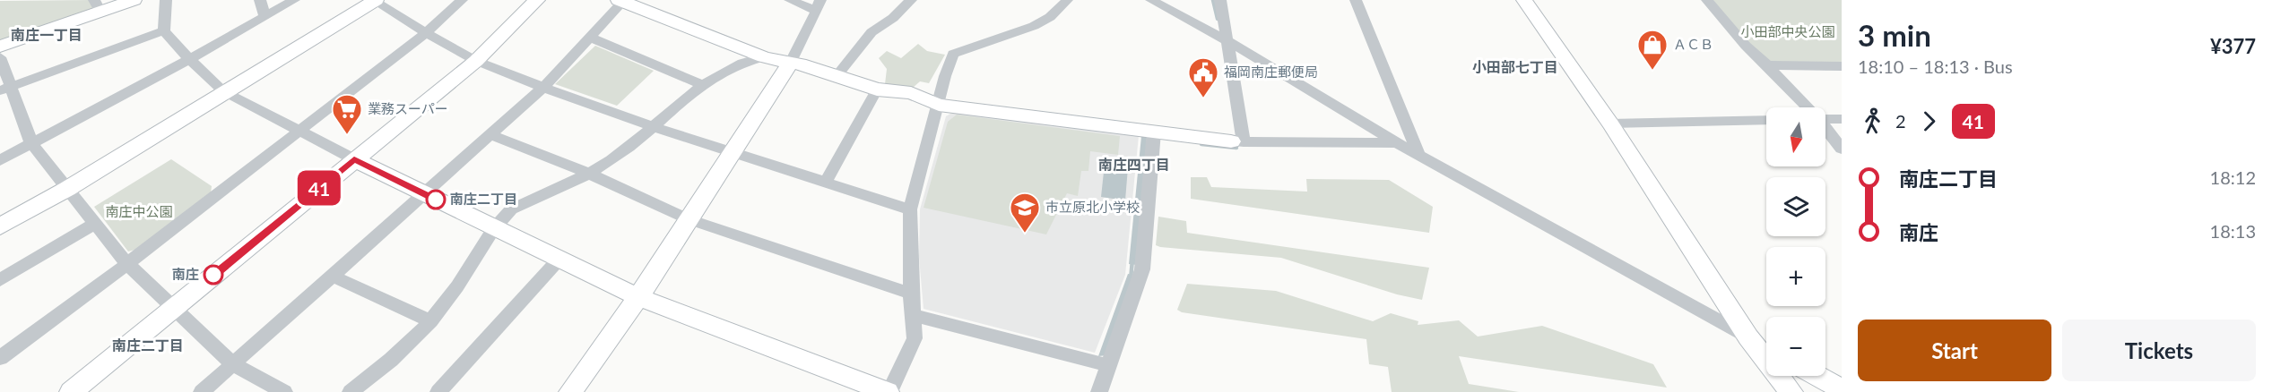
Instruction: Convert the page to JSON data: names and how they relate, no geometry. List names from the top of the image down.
{
  "districts": [
    "南庄一丁目",
    "小田部七丁目",
    "南庄四丁目",
    "南庄二丁目"
  ],
  "parks": ["小田部中央公園", "南庄中公園"],
  "places": {
    "shop": ["ＡＣＢ"],
    "public building": ["福岡南庄郵便局"],
    "supermarket": ["業務スーパー"],
    "other": ["南庄二丁目", "南庄"],
    "school or university": ["市立原北小学校"]
  },
  "lines": ["bus line 41"],
  "north": "bottom",
  "page": {
    "on_map": "41",
    "heading": ["3 min", "18:10 – 18:13 · Bus", "¥377"],
    "legs": ["2", "41"],
    "map_buttons": ["+", "−"],
    "list": [
      {
        "name": "南庄二丁目",
        "value": "18:12"
      },
      {
        "name": "南庄",
        "value": "18:13"
      }
    ],
    "buttons": ["Start", "Tickets"]
  }
}
